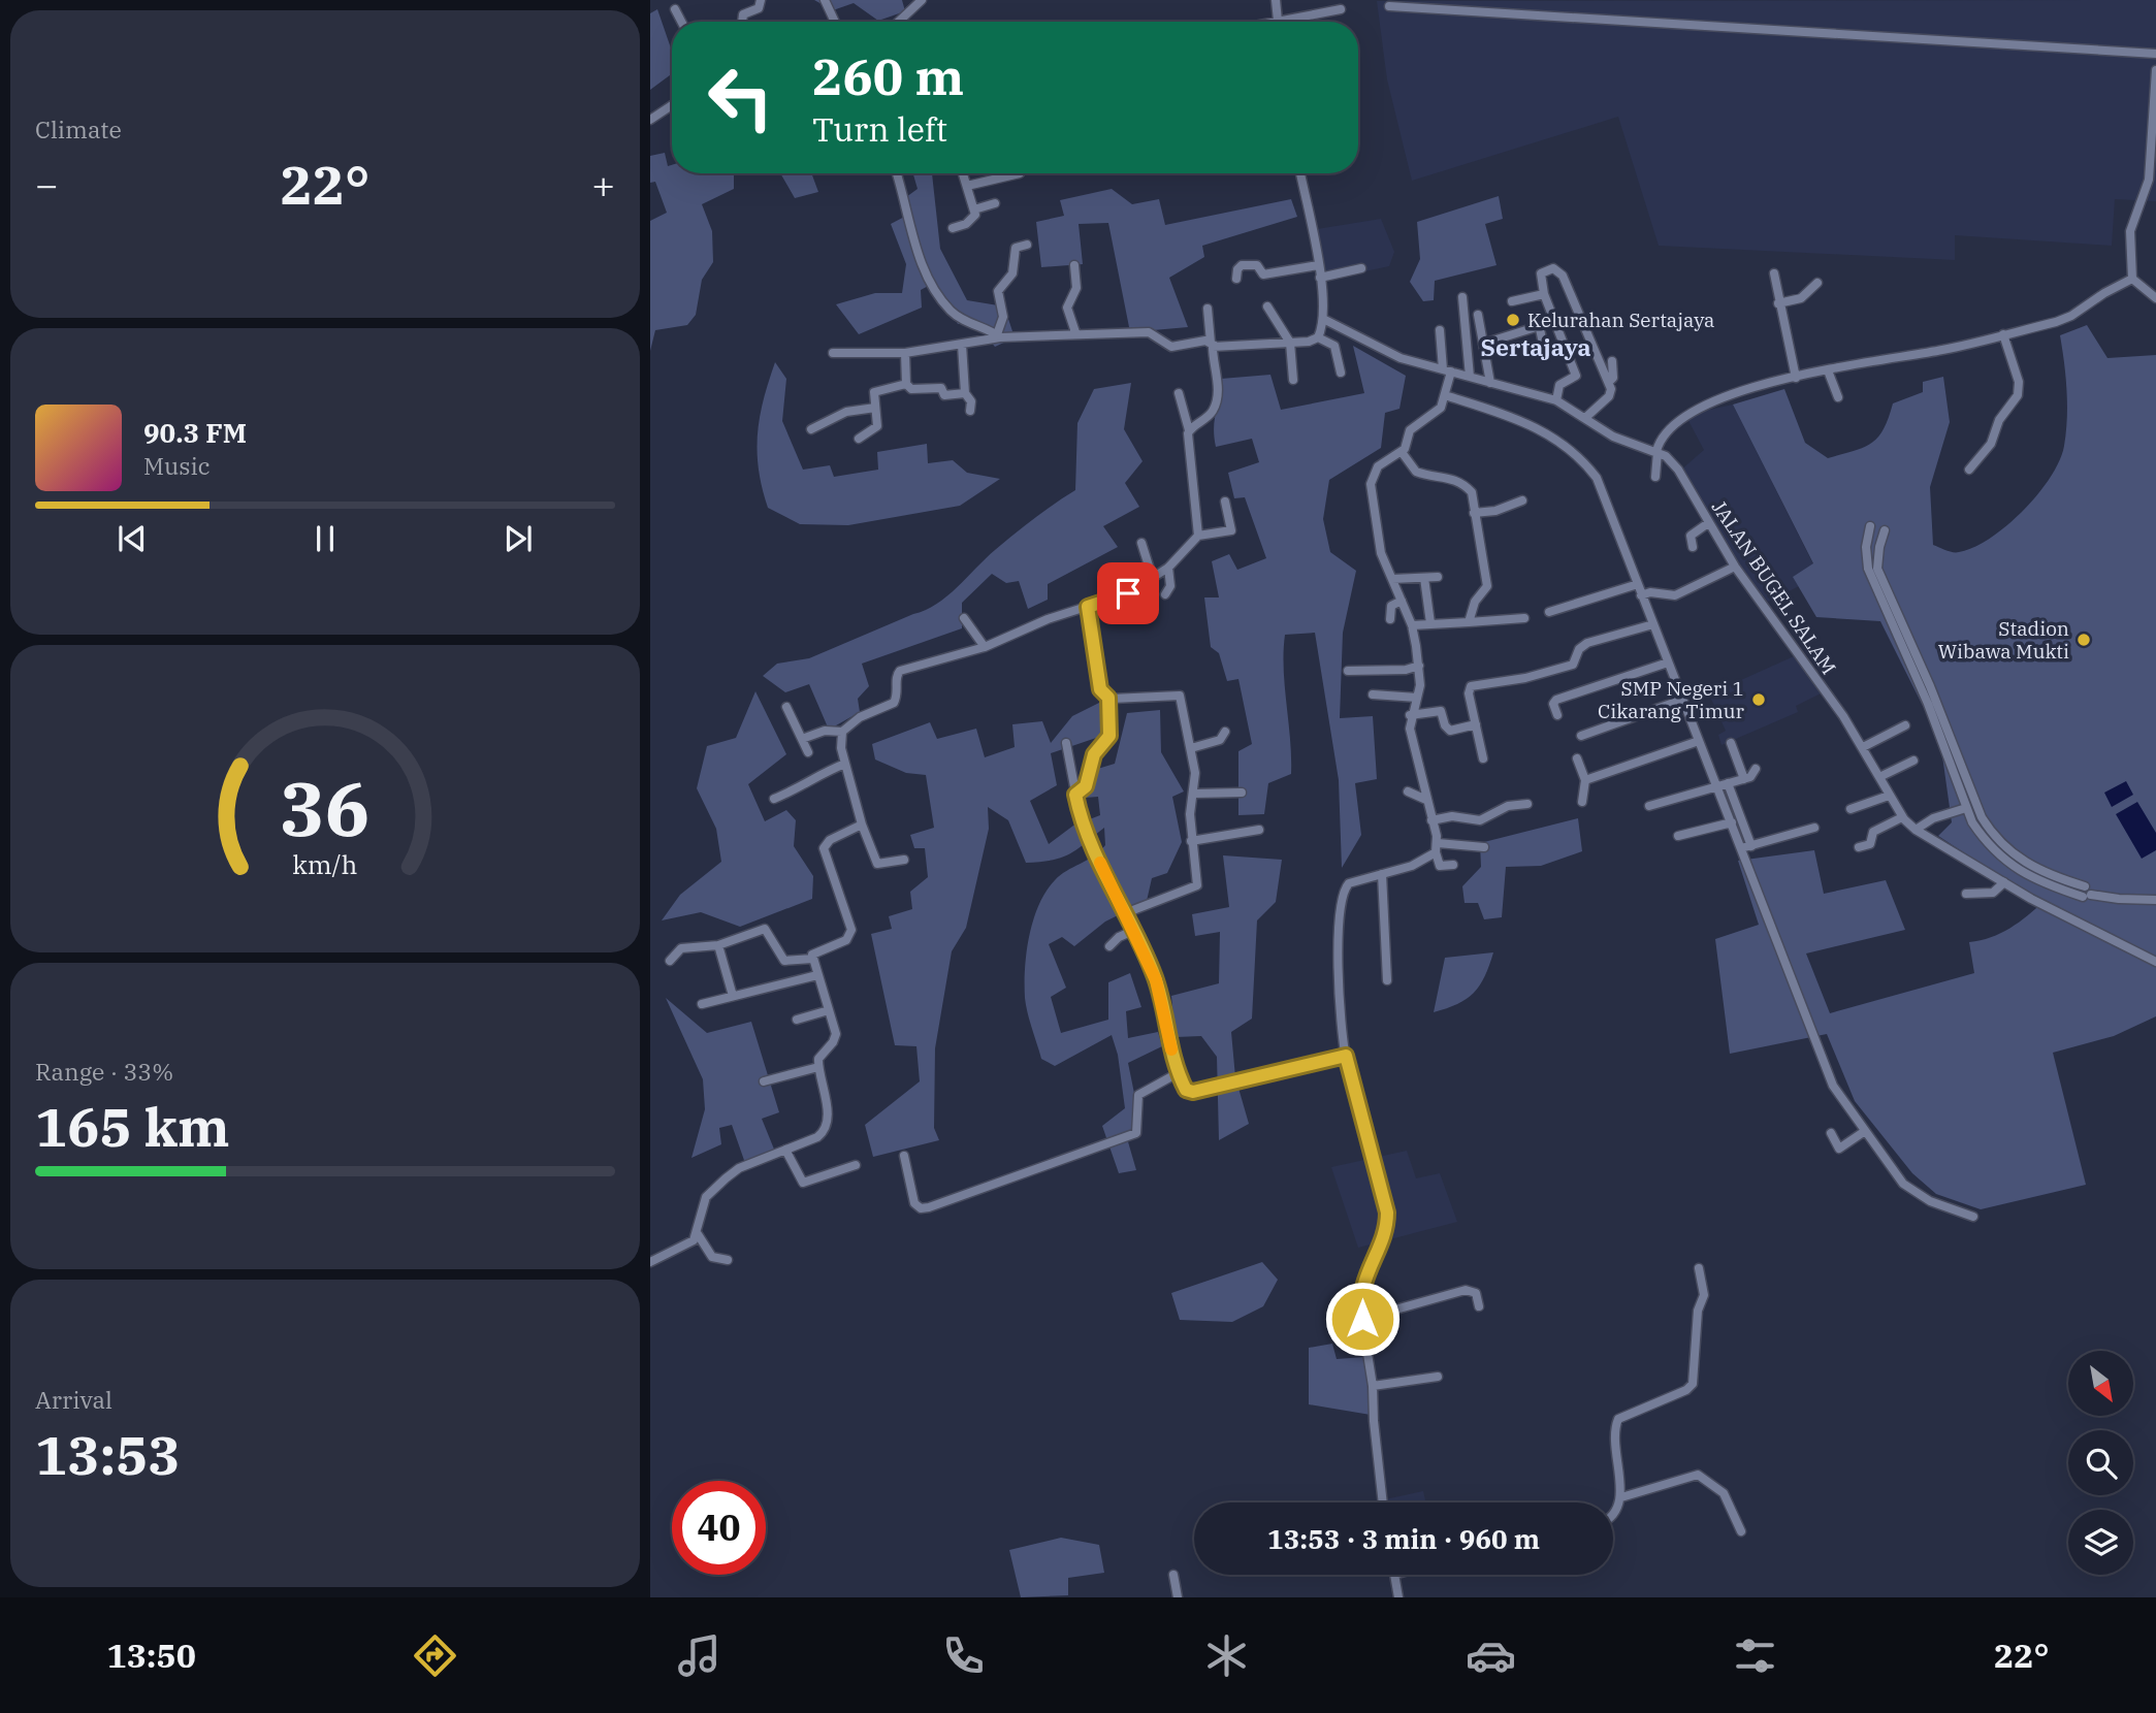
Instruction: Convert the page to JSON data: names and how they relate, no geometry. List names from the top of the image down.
{
  "streets": {
    "street": ["JALAN BUGEL SALAM"]
  },
  "districts": ["Sertajaya"],
  "places": ["Kelurahan Sertajaya", "Stadion Wibawa Mukti", "SMP Negeri 1 Cikarang Timur"],
  "north": "bottom right",
  "page": {
    "tile": [
      "Climate",
      ["Range · 33%", "165 km"],
      ["Arrival", "13:53"]
    ],
    "turn": ["260 m", "Turn left"],
    "heat": ["−", "22°", "+"],
    "song": ["90.3 FM", "Music"],
    "limit": "40",
    "trip": "13:53 · 3 min · 960 m",
    "tabs": ["13:50", "22°"],
    "gauge": ["36", "km/h"]
  }
}
